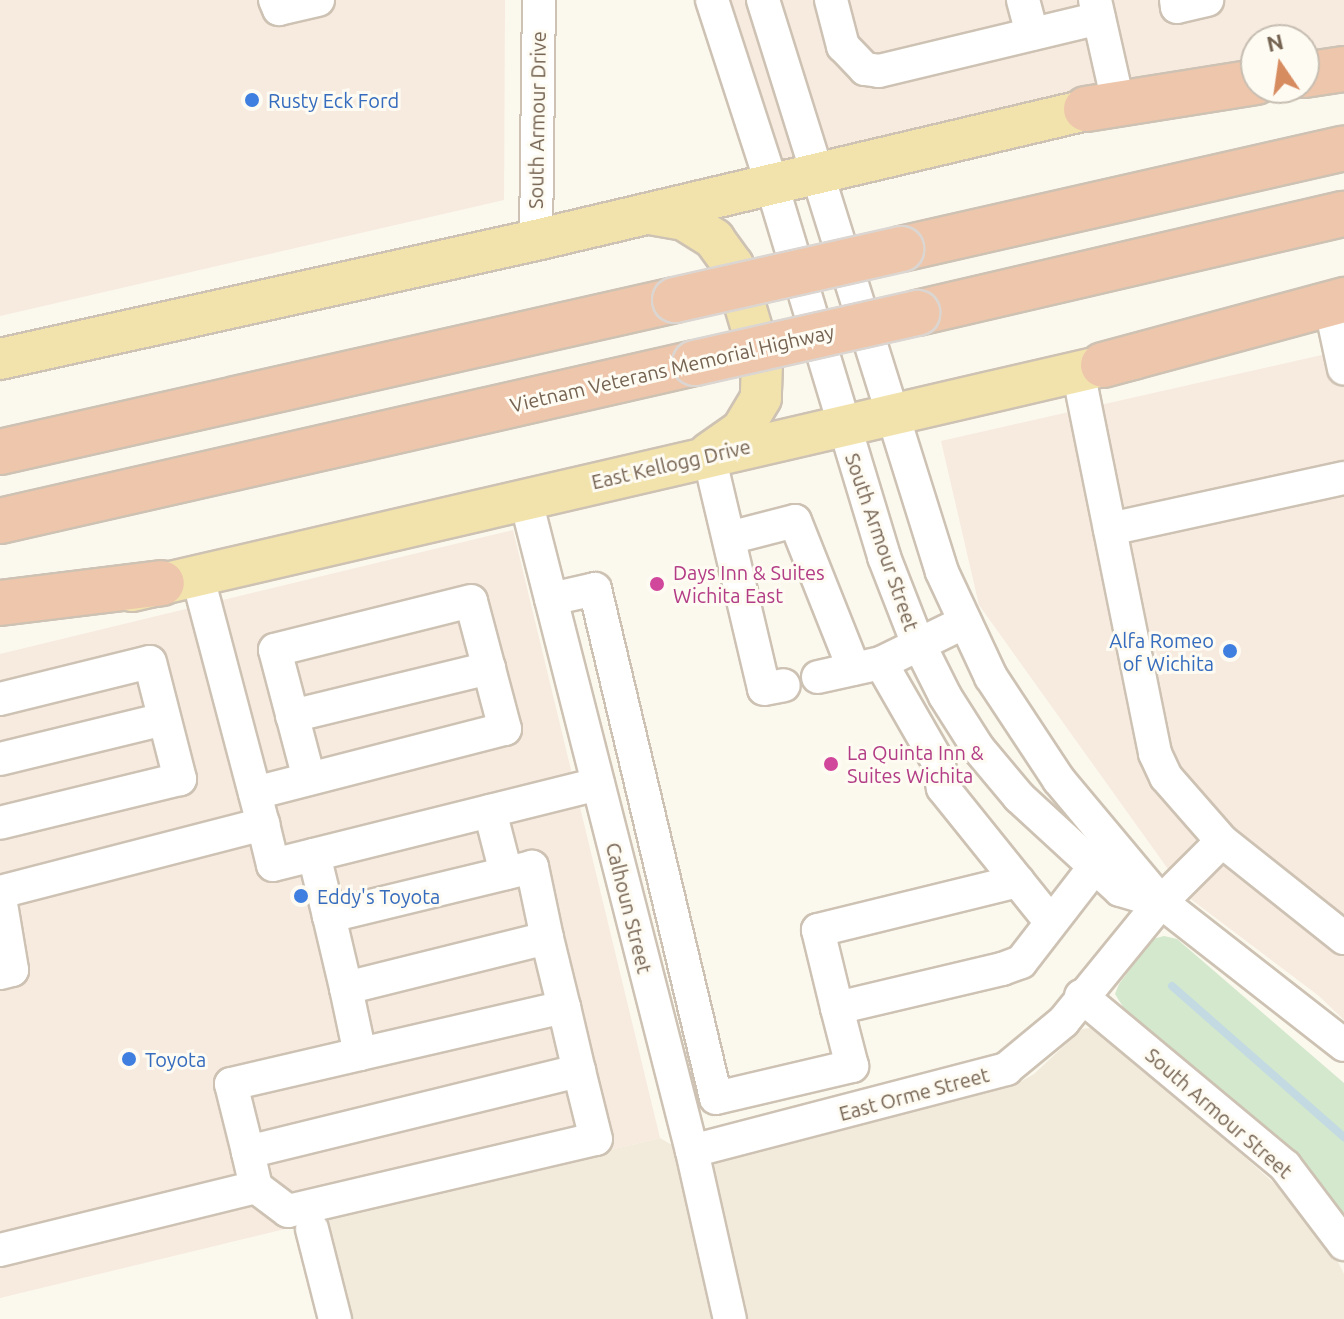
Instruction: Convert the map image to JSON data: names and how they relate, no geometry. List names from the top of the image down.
{
  "streets": {
    "highway": ["Vietnam Veterans Memorial Highway"],
    "main road": ["East Kellogg Drive"],
    "street": [
      "South Armour Drive",
      "South Armour Street",
      "Calhoun Street",
      "East Orme Street"
    ]
  },
  "crossings": [
    ["East Kellogg Drive", "South Armour Street"],
    ["East Kellogg Drive", "Calhoun Street"],
    ["South Armour Street", "East Orme Street"],
    ["Calhoun Street", "East Orme Street"]
  ],
  "places": [
    "Rusty Eck Ford",
    "Days Inn & Suites Wichita East",
    "Alfa Romeo of Wichita",
    "La Quinta Inn & Suites Wichita",
    "Eddy's Toyota",
    "Toyota"
  ],
  "north": "top"
}
